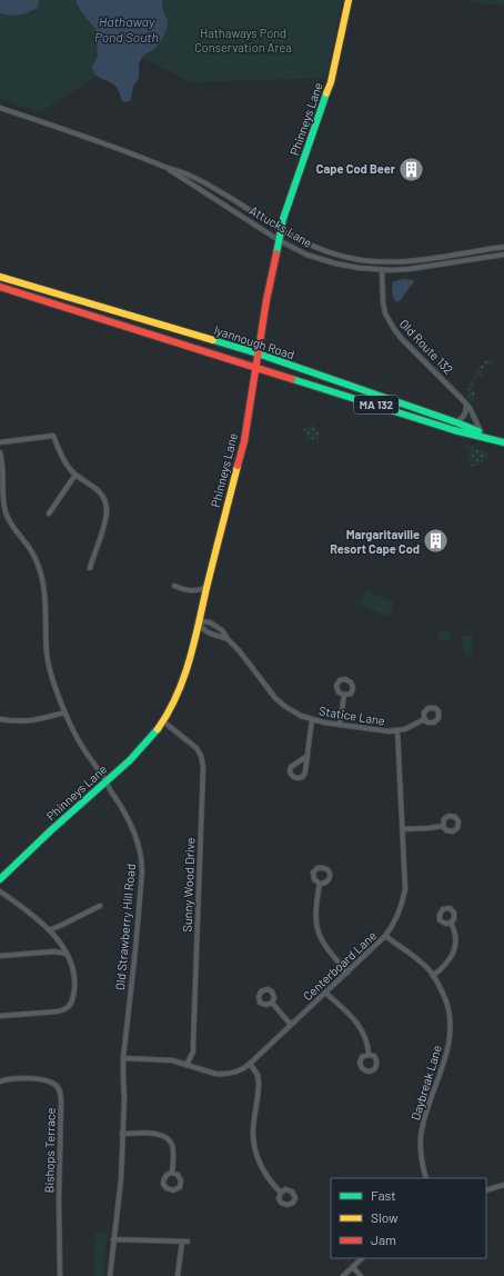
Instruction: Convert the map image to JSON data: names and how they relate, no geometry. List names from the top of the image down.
{
  "streets": {
    "main road": ["Phinneys Lane", "Iyannough Road", "MA 132"],
    "street": [
      "Attucks Lane",
      "Old Route 132",
      "Statice Lane",
      "Sunny Wood Drive",
      "Old Strawberry Hill Road",
      "Centerboard Lane",
      "Daybreak Lane",
      "Bishops Terrace"
    ]
  },
  "crossings": [
    ["Phinneys Lane", "Attucks Lane"],
    ["Phinneys Lane", "Iyannough Road"],
    ["Phinneys Lane", "Statice Lane"],
    ["Phinneys Lane", "Sunny Wood Drive"],
    ["Phinneys Lane", "Old Strawberry Hill Road"],
    ["Attucks Lane", "Old Route 132"],
    ["Iyannough Road", "Old Route 132"],
    ["Statice Lane", "Centerboard Lane"],
    ["Sunny Wood Drive", "Centerboard Lane"],
    ["Old Strawberry Hill Road", "Centerboard Lane"],
    ["Centerboard Lane", "Daybreak Lane"]
  ],
  "water": ["Hathaway Pond South"],
  "parks": ["Hathaways Pond Conservation Area"],
  "places": {
    "building": ["Cape Cod Beer", "Margaritaville Resort Cape Cod"]
  },
  "legend": ["Fast", "Slow", "Jam"]
}
